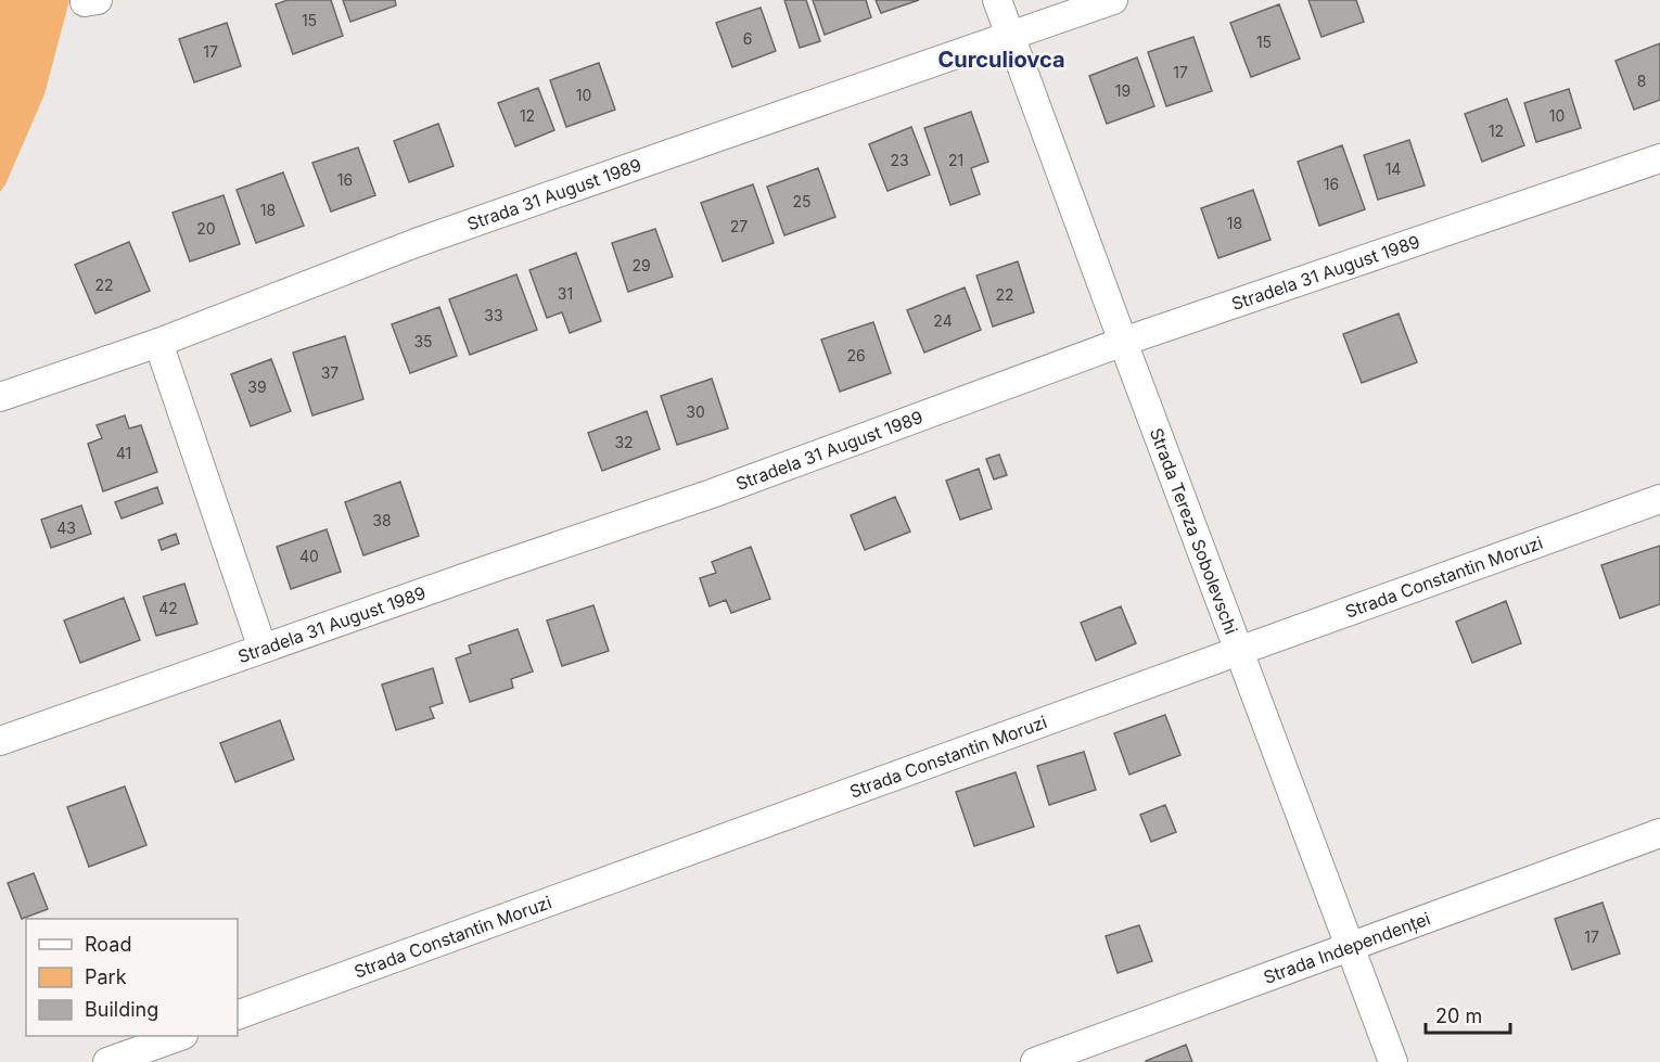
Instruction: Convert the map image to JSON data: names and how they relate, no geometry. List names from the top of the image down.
{
  "streets": {
    "street": [
      "Strada 31 August 1989",
      "Stradela 31 August 1989",
      "Strada Tereza Sobolevschi",
      "Strada Constantin Moruzi",
      "Strada Independenței"
    ]
  },
  "crossings": [
    ["Strada 31 August 1989", "Strada Tereza Sobolevschi"],
    ["Stradela 31 August 1989", "Strada Tereza Sobolevschi"],
    ["Strada Tereza Sobolevschi", "Strada Constantin Moruzi"],
    ["Strada Tereza Sobolevschi", "Strada Independenței"]
  ],
  "districts": ["Curculiovca"],
  "house_numbers": [
    "15",
    "6",
    "15",
    "17",
    "17",
    "8",
    "19",
    "10",
    "12",
    "10",
    "12",
    "23",
    "21",
    "14",
    "16",
    "16",
    "25",
    "18",
    "18",
    "27",
    "20",
    "29",
    "22",
    "31",
    "22",
    "33",
    "24",
    "35",
    "26",
    "37",
    "39",
    "30",
    "32",
    "41",
    "38",
    "43",
    "40",
    "42",
    "17"
  ],
  "legend": ["Road", "Park", "Building"],
  "scale_bar": "20 m"
}
